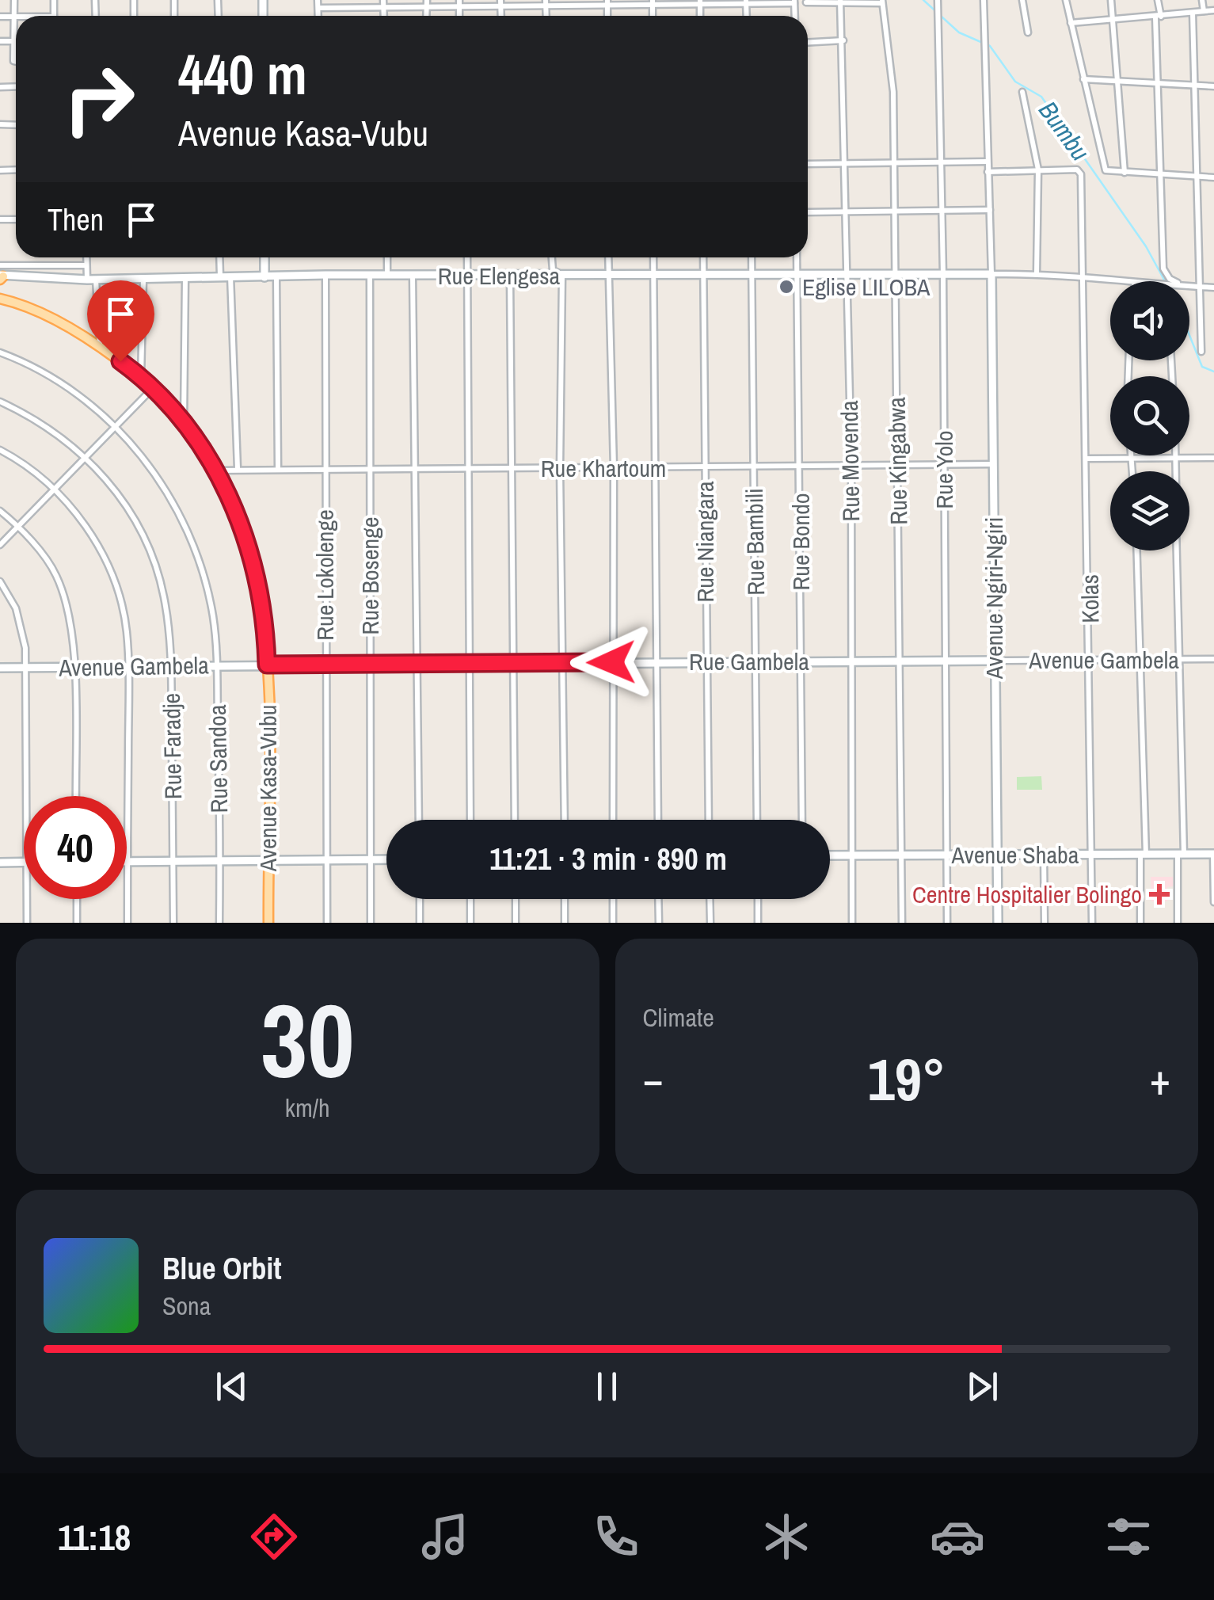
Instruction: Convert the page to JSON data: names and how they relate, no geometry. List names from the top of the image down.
{
  "streets": {
    "main road": ["Avenue Kasa-Vubu"],
    "street": [
      "Rue Elengesa",
      "Rue Movenda",
      "Rue Kingabwa",
      "Rue Khartoum",
      "Rue Yolo",
      "Rue Niangara",
      "Rue Bambili",
      "Rue Bondo",
      "Rue Lokolenge",
      "Rue Bosenge",
      "Avenue Ngiri-Ngiri",
      "Kolas",
      "Avenue Gambela",
      "Rue Gambela",
      "Rue Faradje",
      "Rue Sandoa",
      "Avenue Shaba"
    ]
  },
  "crossings": [
    ["Rue Elengesa", "Rue Movenda"],
    ["Rue Elengesa", "Rue Kingabwa"],
    ["Rue Elengesa", "Rue Yolo"],
    ["Rue Elengesa", "Rue Niangara"],
    ["Rue Elengesa", "Rue Bambili"],
    ["Rue Elengesa", "Rue Bondo"],
    ["Rue Elengesa", "Rue Lokolenge"],
    ["Rue Elengesa", "Rue Bosenge"],
    ["Rue Elengesa", "Avenue Ngiri-Ngiri"],
    ["Rue Movenda", "Rue Khartoum"],
    ["Rue Movenda", "Rue Gambela"],
    ["Rue Movenda", "Avenue Shaba"],
    ["Rue Kingabwa", "Rue Khartoum"],
    ["Rue Kingabwa", "Rue Gambela"],
    ["Rue Kingabwa", "Avenue Shaba"],
    ["Rue Khartoum", "Rue Yolo"],
    ["Rue Khartoum", "Rue Niangara"],
    ["Rue Khartoum", "Rue Bambili"],
    ["Rue Khartoum", "Rue Bondo"],
    ["Rue Khartoum", "Rue Lokolenge"],
    ["Rue Khartoum", "Rue Bosenge"],
    ["Rue Khartoum", "Avenue Ngiri-Ngiri"],
    ["Rue Khartoum", "Avenue Kasa-Vubu"],
    ["Rue Yolo", "Rue Gambela"],
    ["Rue Yolo", "Avenue Shaba"],
    ["Rue Niangara", "Rue Gambela"],
    ["Rue Bambili", "Rue Gambela"],
    ["Rue Bondo", "Rue Gambela"],
    ["Rue Lokolenge", "Rue Gambela"],
    ["Rue Bosenge", "Rue Gambela"],
    ["Avenue Ngiri-Ngiri", "Avenue Gambela"],
    ["Avenue Ngiri-Ngiri", "Rue Gambela"],
    ["Avenue Ngiri-Ngiri", "Avenue Shaba"],
    ["Kolas", "Avenue Gambela"],
    ["Kolas", "Avenue Shaba"],
    ["Avenue Gambela", "Rue Gambela"],
    ["Avenue Gambela", "Rue Faradje"],
    ["Avenue Gambela", "Rue Sandoa"],
    ["Avenue Gambela", "Avenue Kasa-Vubu"],
    ["Rue Gambela", "Avenue Kasa-Vubu"]
  ],
  "water": ["Bumbu"],
  "places": {
    "other": ["Eglise LILOBA"],
    "health": ["Centre Hospitalier Bolingo"]
  },
  "page": {
    "turn": ["440 m", "Avenue Kasa-Vubu"],
    "then": "Then",
    "limit": "40",
    "trip": "11:21 · 3 min · 890 m",
    "tile": [
      ["30", "km/h"],
      "Climate"
    ],
    "heat": ["−", "19°", "+"],
    "song": ["Blue Orbit", "Sona"],
    "tabs": "11:18"
  }
}
